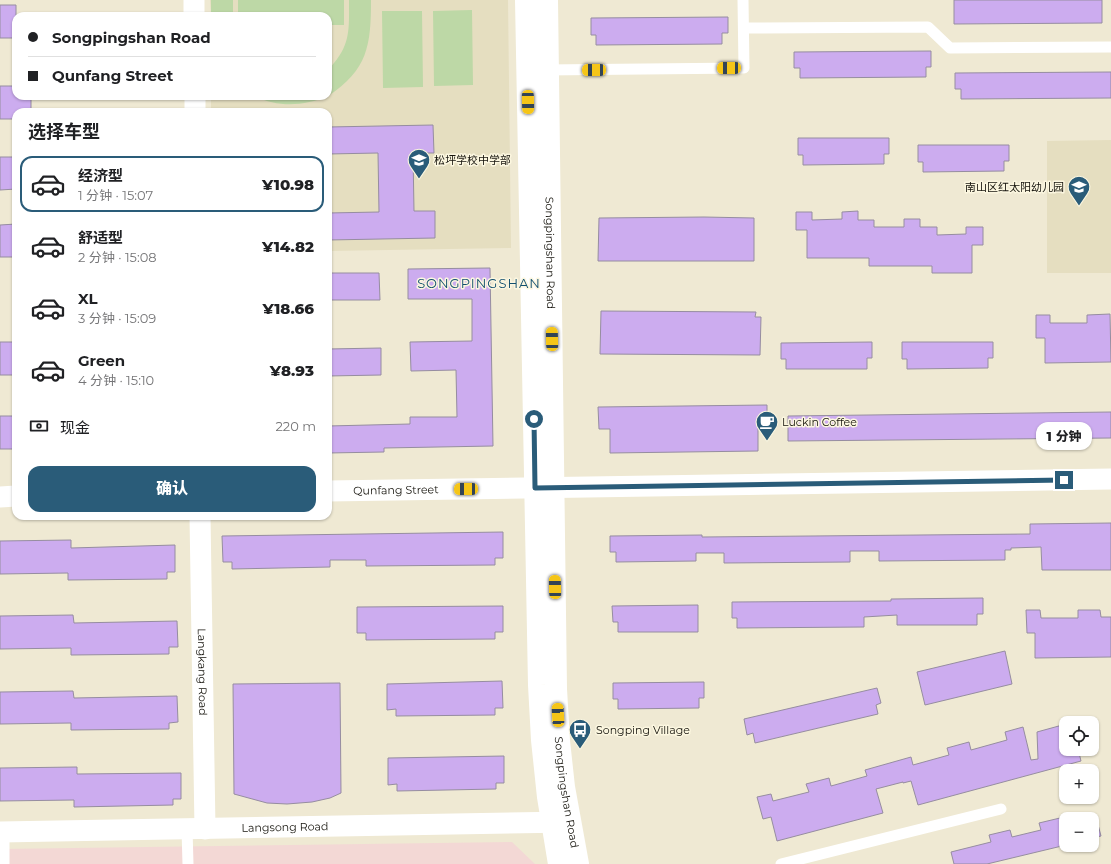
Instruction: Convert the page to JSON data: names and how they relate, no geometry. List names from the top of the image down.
{
  "streets": {
    "street": [
      "Songpingshan Road",
      "Qunfang Street",
      "Langkang Road",
      "Langsong Road"
    ]
  },
  "crossings": [
    ["Songpingshan Road", "Qunfang Street"],
    ["Songpingshan Road", "Langsong Road"],
    ["Langkang Road", "Langsong Road"]
  ],
  "districts": ["SONGPINGSHAN"],
  "places": {
    "school or university": ["松坪学校中学部", "南山区红太阳幼儿园"],
    "cafe": ["Luckin Coffee"],
    "bus stop": ["Songping Village"]
  },
  "page": {
    "banner": ["Songpingshan Road", "Qunfang Street"],
    "heading": "选择车型",
    "list": [
      {
        "name": "经济型",
        "note": "1 分钟 · 15:07",
        "value": "¥10.98"
      },
      {
        "name": "舒适型",
        "note": "2 分钟 · 15:08",
        "value": "¥14.82"
      },
      {
        "name": "XL",
        "note": "3 分钟 · 15:09",
        "value": "¥18.66"
      },
      {
        "name": "Green",
        "note": "4 分钟 · 15:10",
        "value": "¥8.93"
      }
    ],
    "pay": ["现金", "220 m"],
    "bubble": "1 分钟",
    "buttons": "确认",
    "map_buttons": ["+", "−"]
  }
}
